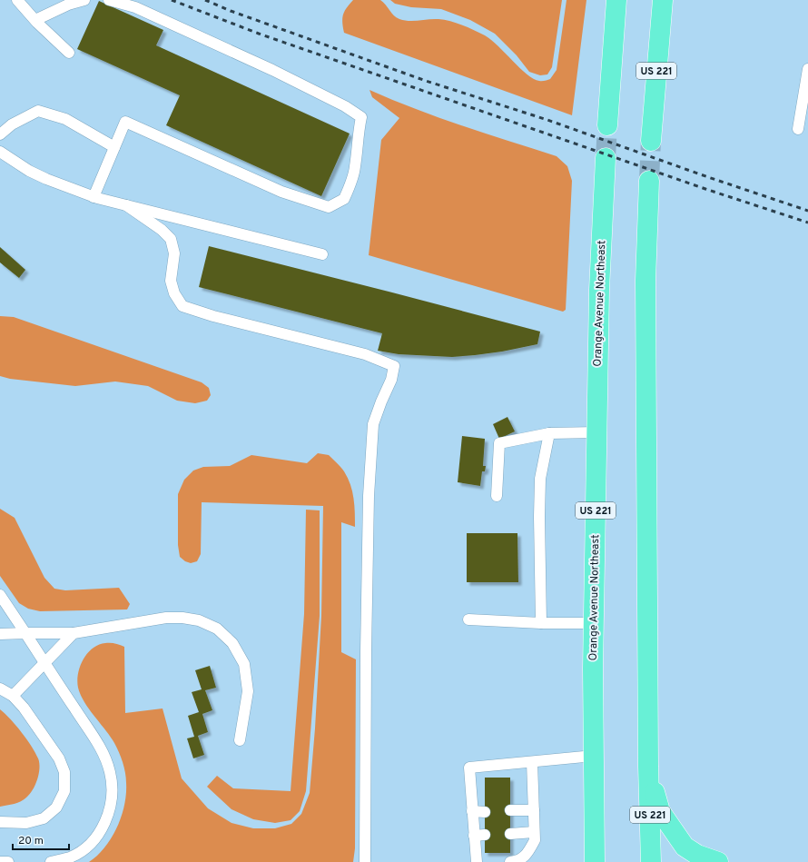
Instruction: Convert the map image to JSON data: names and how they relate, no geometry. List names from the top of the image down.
{
  "streets": {
    "highway": ["US 221", "Orange Avenue Northeast"]
  },
  "scale_bar": "20 m"
}
